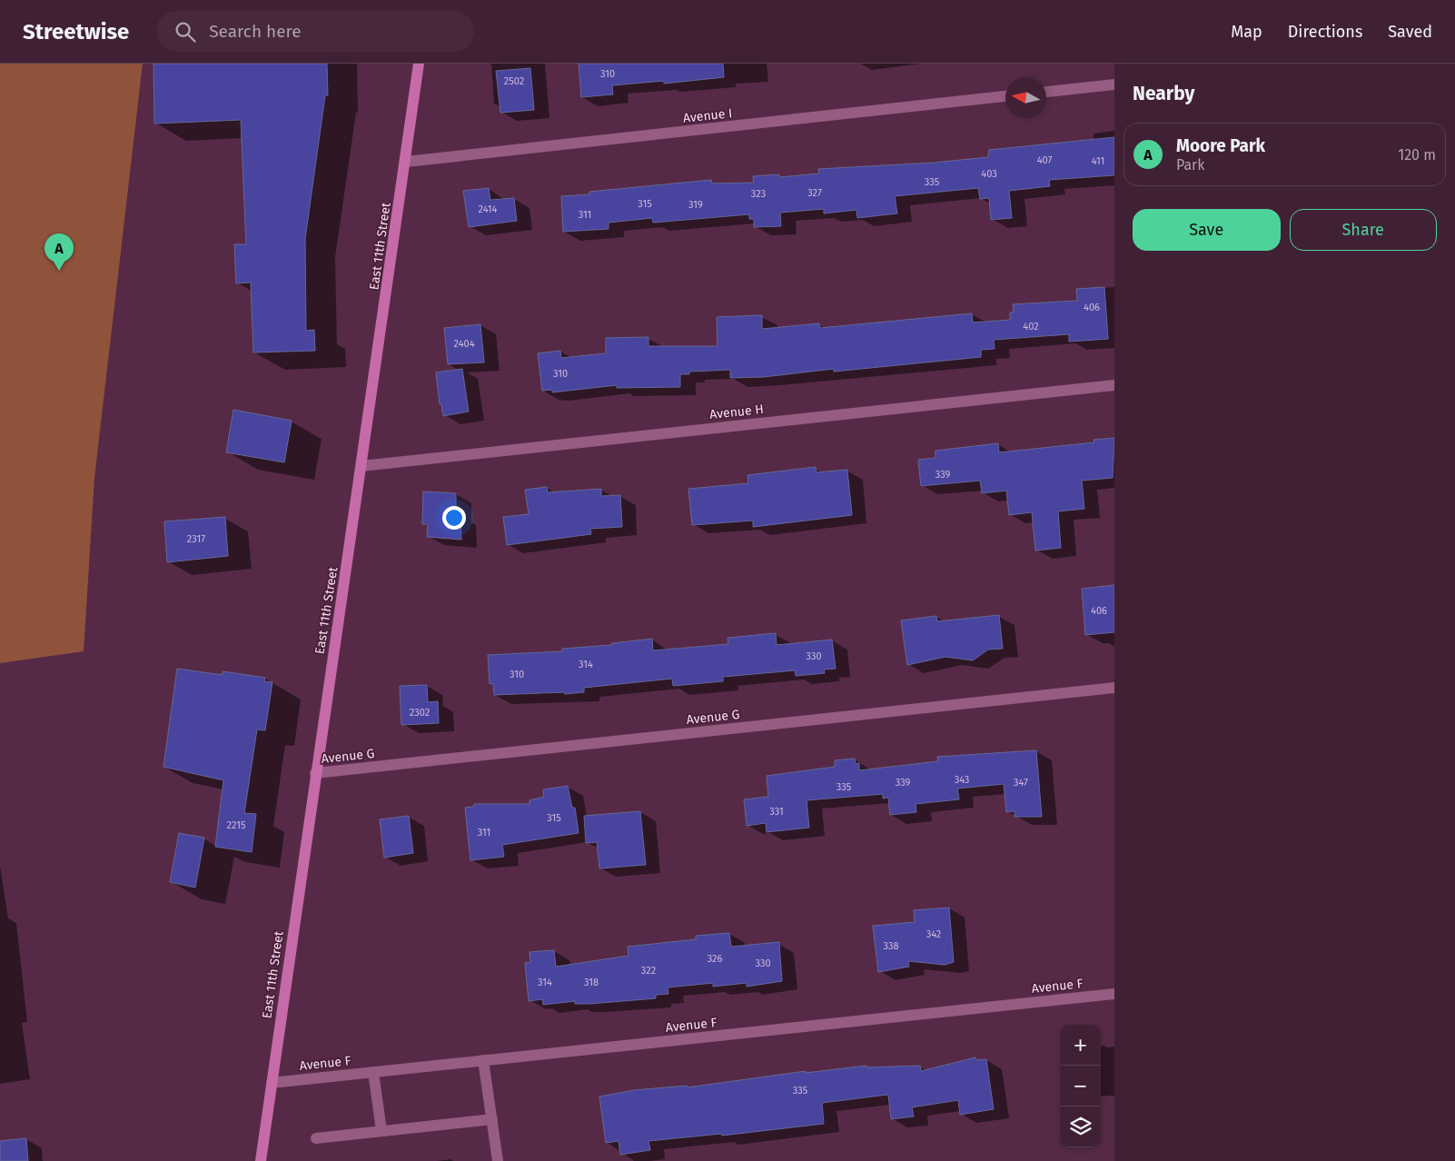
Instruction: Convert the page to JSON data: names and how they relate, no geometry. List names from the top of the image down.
{
  "streets": {
    "street": [
      "Avenue I",
      "East 11th Street",
      "Avenue H",
      "Avenue G",
      "Avenue F"
    ]
  },
  "crossings": [
    ["Avenue I", "East 11th Street"],
    ["East 11th Street", "Avenue H"],
    ["East 11th Street", "Avenue G"],
    ["East 11th Street", "Avenue F"]
  ],
  "house_numbers": [
    "310",
    "2502",
    "407",
    "411",
    "403",
    "335",
    "327",
    "323",
    "315",
    "319",
    "2414",
    "311",
    "406",
    "402",
    "2404",
    "310",
    "339",
    "2317",
    "406",
    "330",
    "314",
    "310",
    "2302",
    "343",
    "339",
    "347",
    "335",
    "331",
    "315",
    "2215",
    "311",
    "342",
    "338",
    "326",
    "330",
    "322",
    "314",
    "318",
    "335"
  ],
  "north": "left",
  "page": {
    "header": "Streetwise",
    "search": "Search here",
    "nav": ["Map", "Directions", "Saved"],
    "heading": "Nearby",
    "list": [
      {
        "mark": "A",
        "name": "Moore Park",
        "note": "Park",
        "value": "120 m"
      }
    ],
    "buttons": ["Save", "Share"],
    "pins": "A",
    "map_buttons": ["+", "−"]
  }
}
